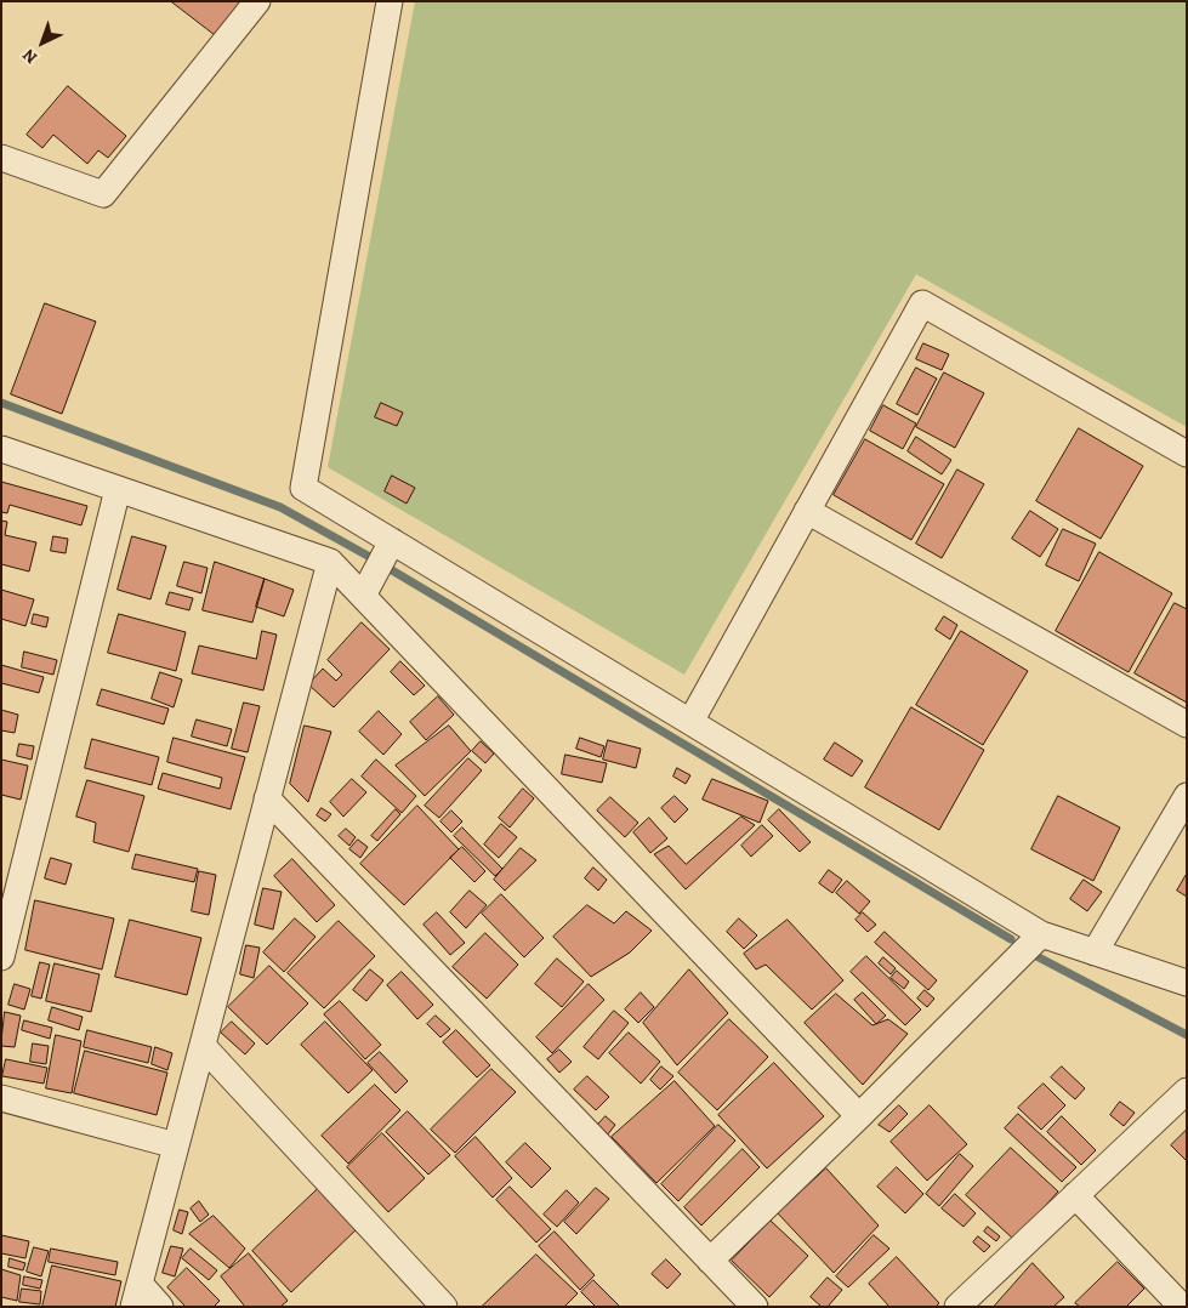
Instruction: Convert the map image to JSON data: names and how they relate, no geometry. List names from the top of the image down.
{
  "north": "bottom left"
}
